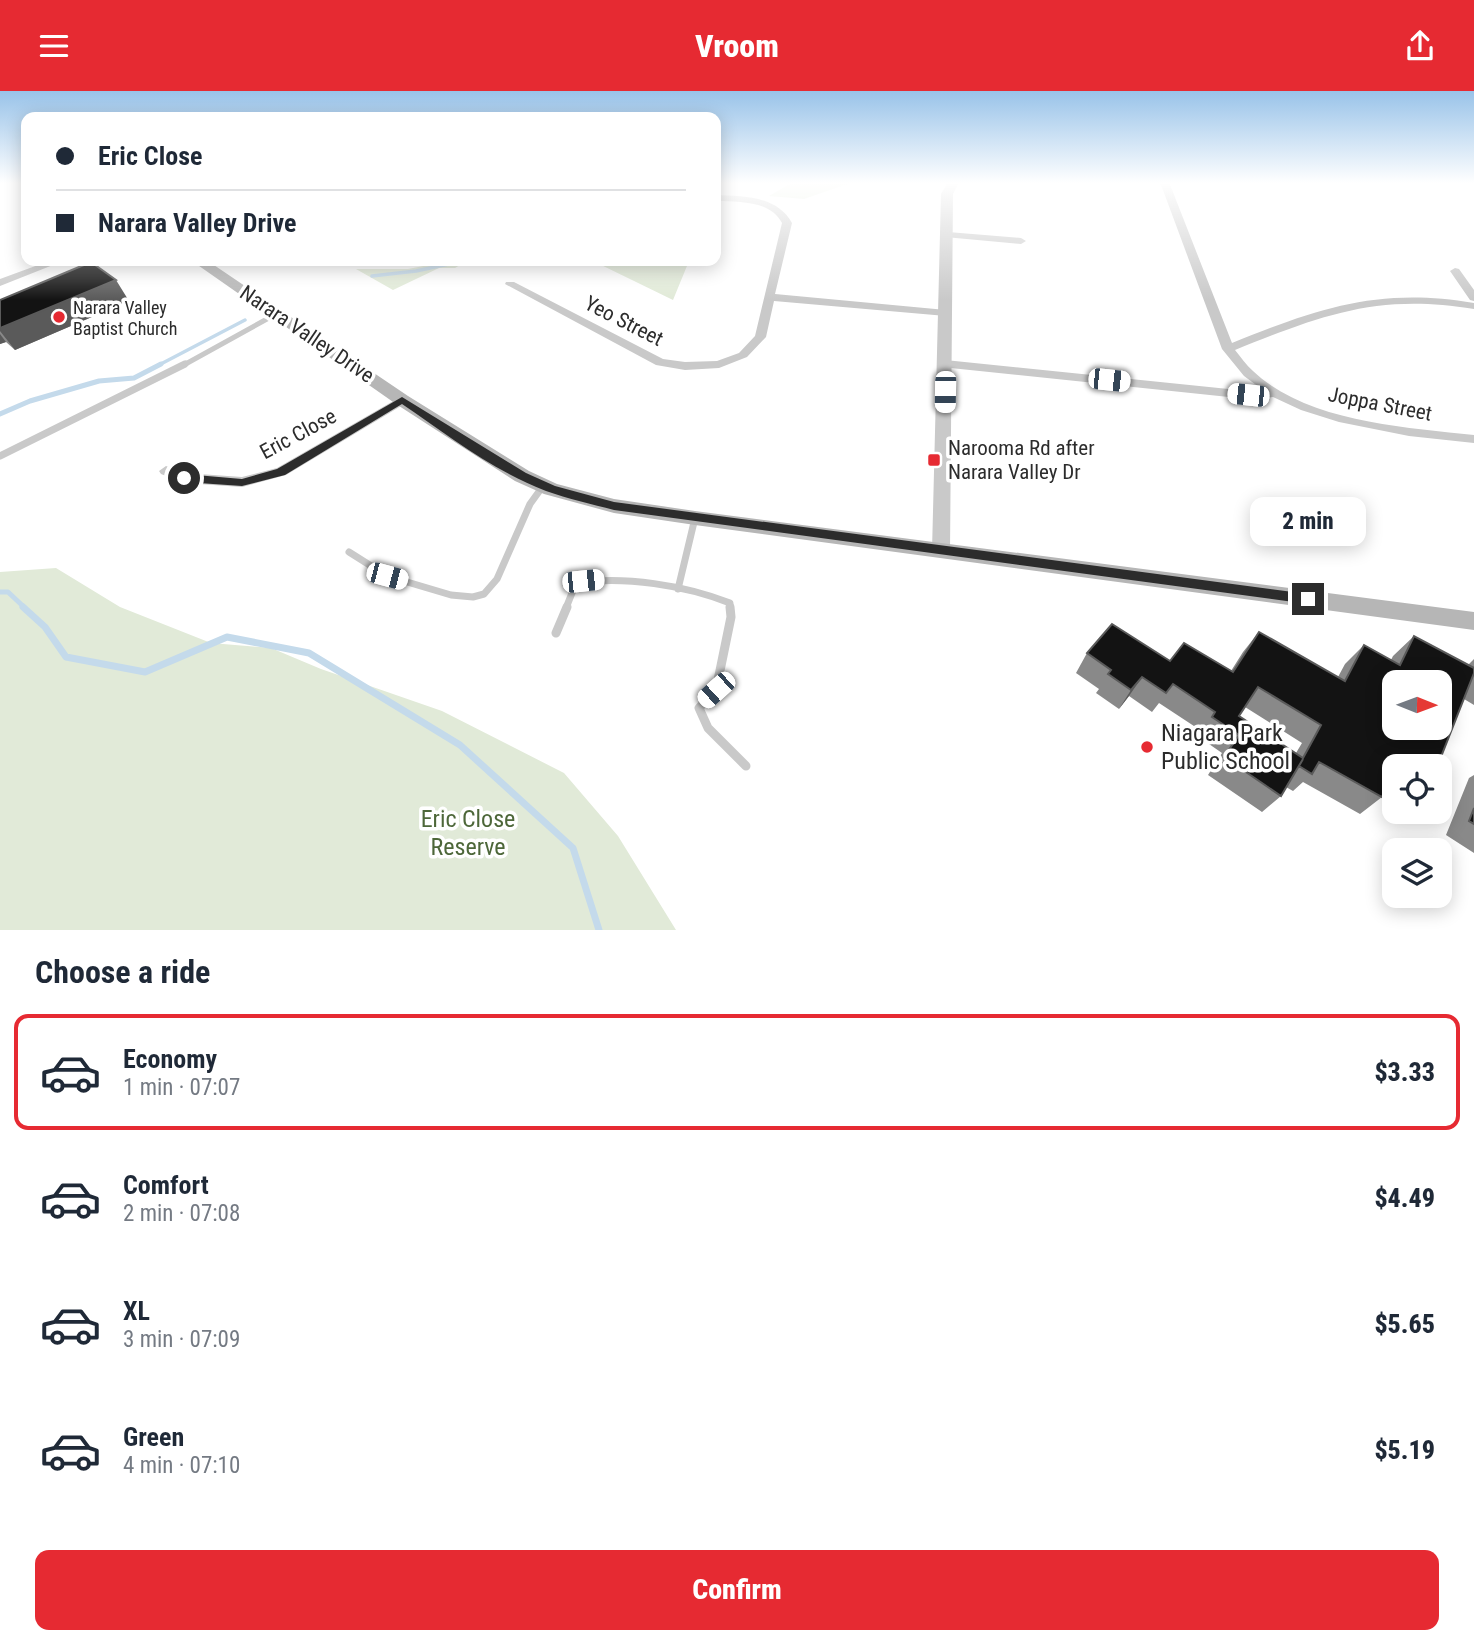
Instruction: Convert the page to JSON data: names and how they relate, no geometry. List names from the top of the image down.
{
  "streets": {
    "main road": ["Narara Valley Drive"],
    "street": ["Yeo Street", "Joppa Street", "Eric Close"]
  },
  "crossings": [
    ["Narara Valley Drive", "Eric Close"]
  ],
  "parks": ["Eric Close Reserve"],
  "places": {
    "other": ["Narara Valley Baptist Church", "Niagara Park Public School"],
    "transit": ["Narooma Rd after Narara Valley Dr"]
  },
  "north": "right",
  "page": {
    "header": "Vroom",
    "banner": ["Eric Close", "Narara Valley Drive"],
    "bubble": "2 min",
    "heading": "Choose a ride",
    "list": [
      {
        "name": "Economy",
        "note": "1 min · 07:07",
        "value": "$3.33"
      },
      {
        "name": "Comfort",
        "note": "2 min · 07:08",
        "value": "$4.49"
      },
      {
        "name": "XL",
        "note": "3 min · 07:09",
        "value": "$5.65"
      },
      {
        "name": "Green",
        "note": "4 min · 07:10",
        "value": "$5.19"
      }
    ],
    "buttons": "Confirm"
  }
}
